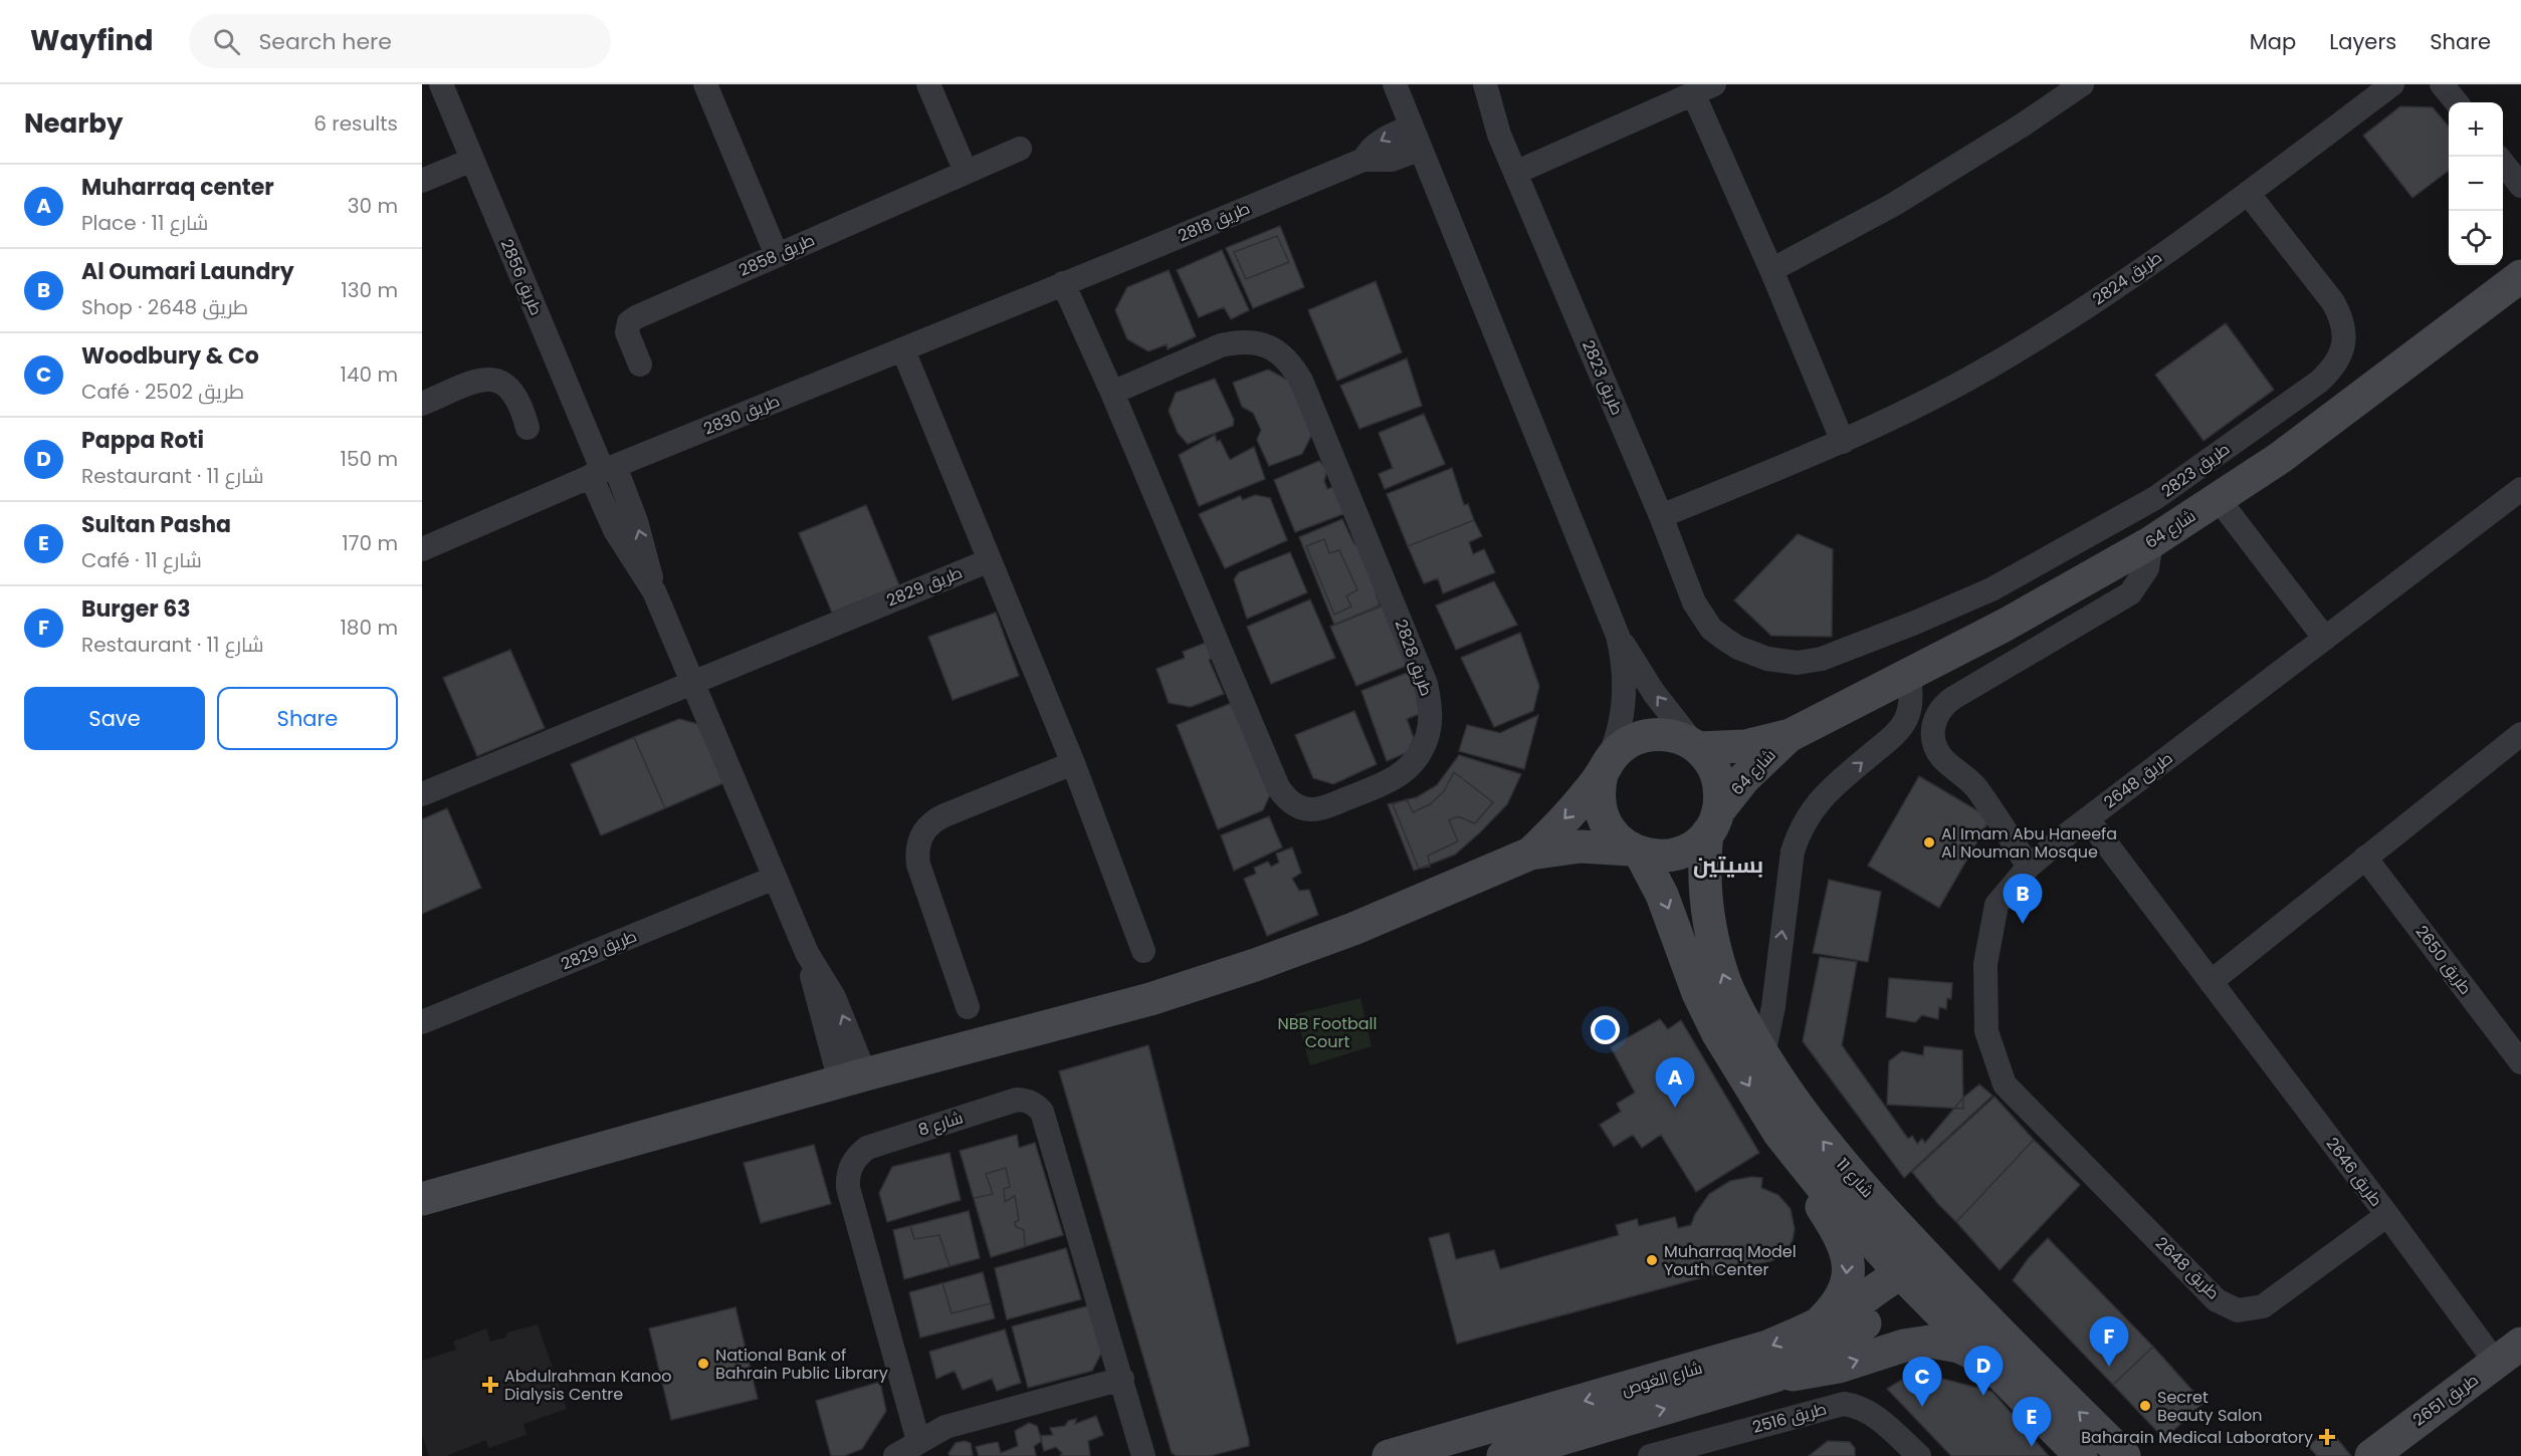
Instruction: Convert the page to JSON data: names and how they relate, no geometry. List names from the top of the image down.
{
  "streets": {
    "street": [
      "طريق 2818",
      "طريق 2858",
      "طريق 2856",
      "طريق 2824",
      "طريق 2823",
      "طريق 2830",
      "شارع 64",
      "طريق 2829",
      "طريق 2828",
      "طريق 2648",
      "طريق 2650",
      "شارع 8",
      "طريق 2646",
      "شارع 11",
      "شارع الغوص",
      "طريق 2651",
      "طريق 2516"
    ]
  },
  "crossings": [
    ["طريق 2818", "طريق 2830"],
    ["طريق 2818", "طريق 2828"],
    ["طريق 2856", "طريق 2830"],
    ["طريق 2824", "طريق 2823"],
    ["طريق 2830", "طريق 2828"],
    ["شارع 64", "شارع 11"],
    ["طريق 2648", "طريق 2646"],
    ["طريق 2646", "طريق 2651"],
    ["شارع 11", "شارع الغوص"]
  ],
  "districts": ["بسيتين"],
  "parks": ["NBB Football Court"],
  "places": {
    "other": [
      "Al Imam Abu Haneefa Al Nouman Mosque",
      "Muharraq Model Youth Center",
      "National Bank of Bahrain Public Library",
      "Secret Beauty Salon"
    ],
    "health": ["Abdulrahman Kanoo Dialysis Centre", "Baharain Medical Laboratory"]
  },
  "page": {
    "header": "Wayfind",
    "search": "Search here",
    "nav": ["Map", "Layers", "Share"],
    "heading": ["Nearby", "6 results"],
    "map_buttons": ["+", "−"],
    "list": [
      {
        "mark": "A",
        "name": "Muharraq center",
        "note": "Place · شارع 11",
        "value": "30 m"
      },
      {
        "mark": "B",
        "name": "Al Oumari Laundry",
        "note": "Shop · طريق 2648",
        "value": "130 m"
      },
      {
        "mark": "C",
        "name": "Woodbury & Co",
        "note": "Café · طريق 2502",
        "value": "140 m"
      },
      {
        "mark": "D",
        "name": "Pappa Roti",
        "note": "Restaurant · شارع 11",
        "value": "150 m"
      },
      {
        "mark": "E",
        "name": "Sultan Pasha",
        "note": "Café · شارع 11",
        "value": "170 m"
      },
      {
        "mark": "F",
        "name": "Burger 63",
        "note": "Restaurant · شارع 11",
        "value": "180 m"
      }
    ],
    "buttons": ["Save", "Share"],
    "pins": [
      "B",
      "A",
      "F",
      "D",
      "C",
      "E"
    ]
  }
}
